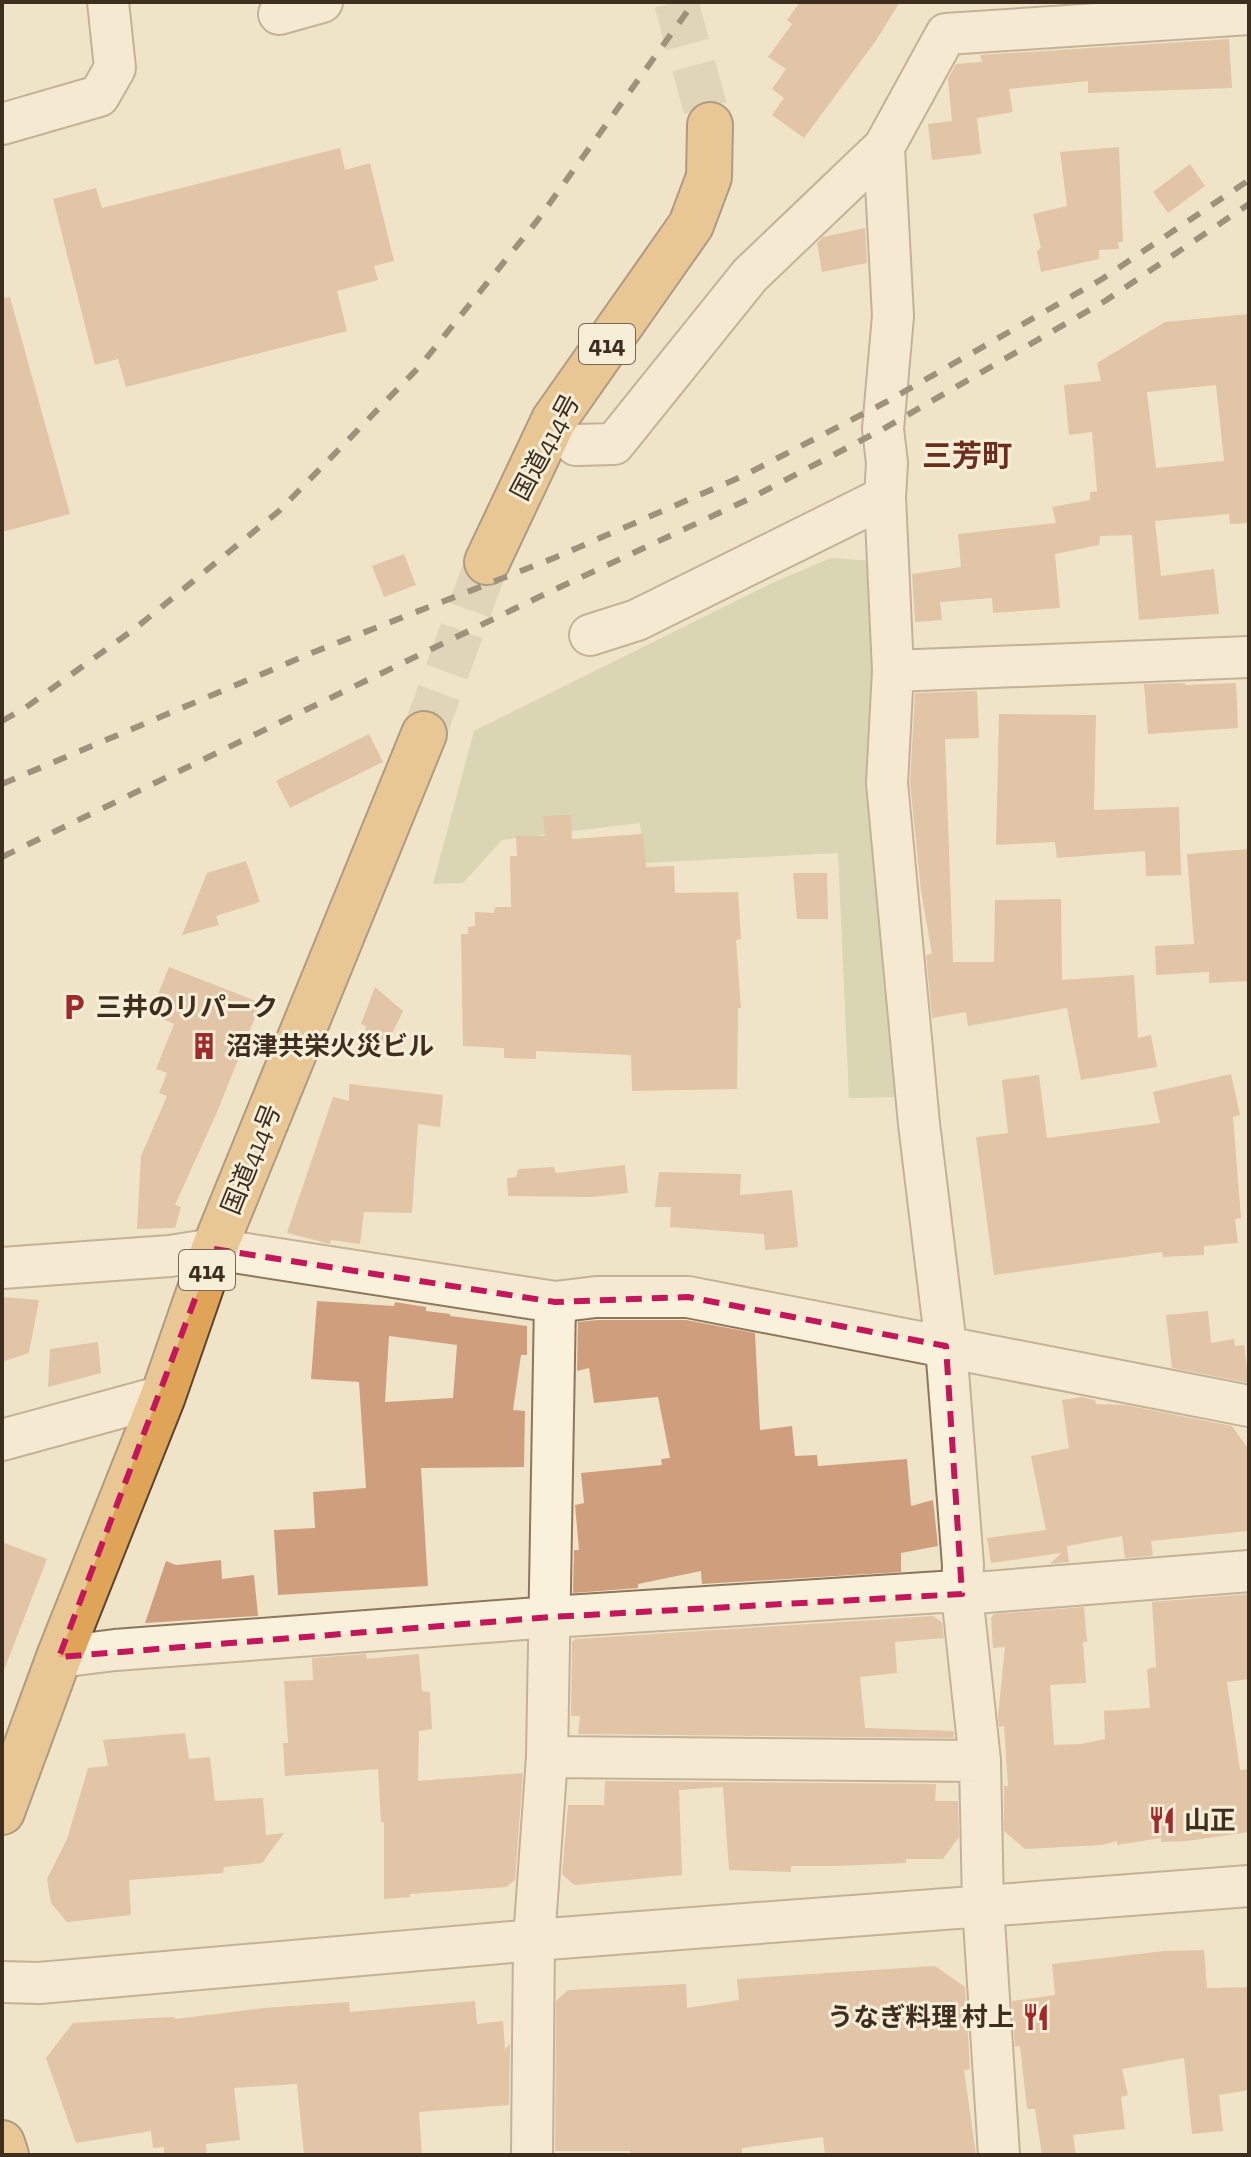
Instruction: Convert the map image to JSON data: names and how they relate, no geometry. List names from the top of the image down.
{
  "streets": {
    "highway": ["414", "国道414号"]
  },
  "districts": ["三芳町"],
  "places": {
    "parking": ["三井のリパーク"],
    "building": ["沼津共栄火災ビル"],
    "restaurant": ["山正", "うなぎ料理 村上"]
  }
}
